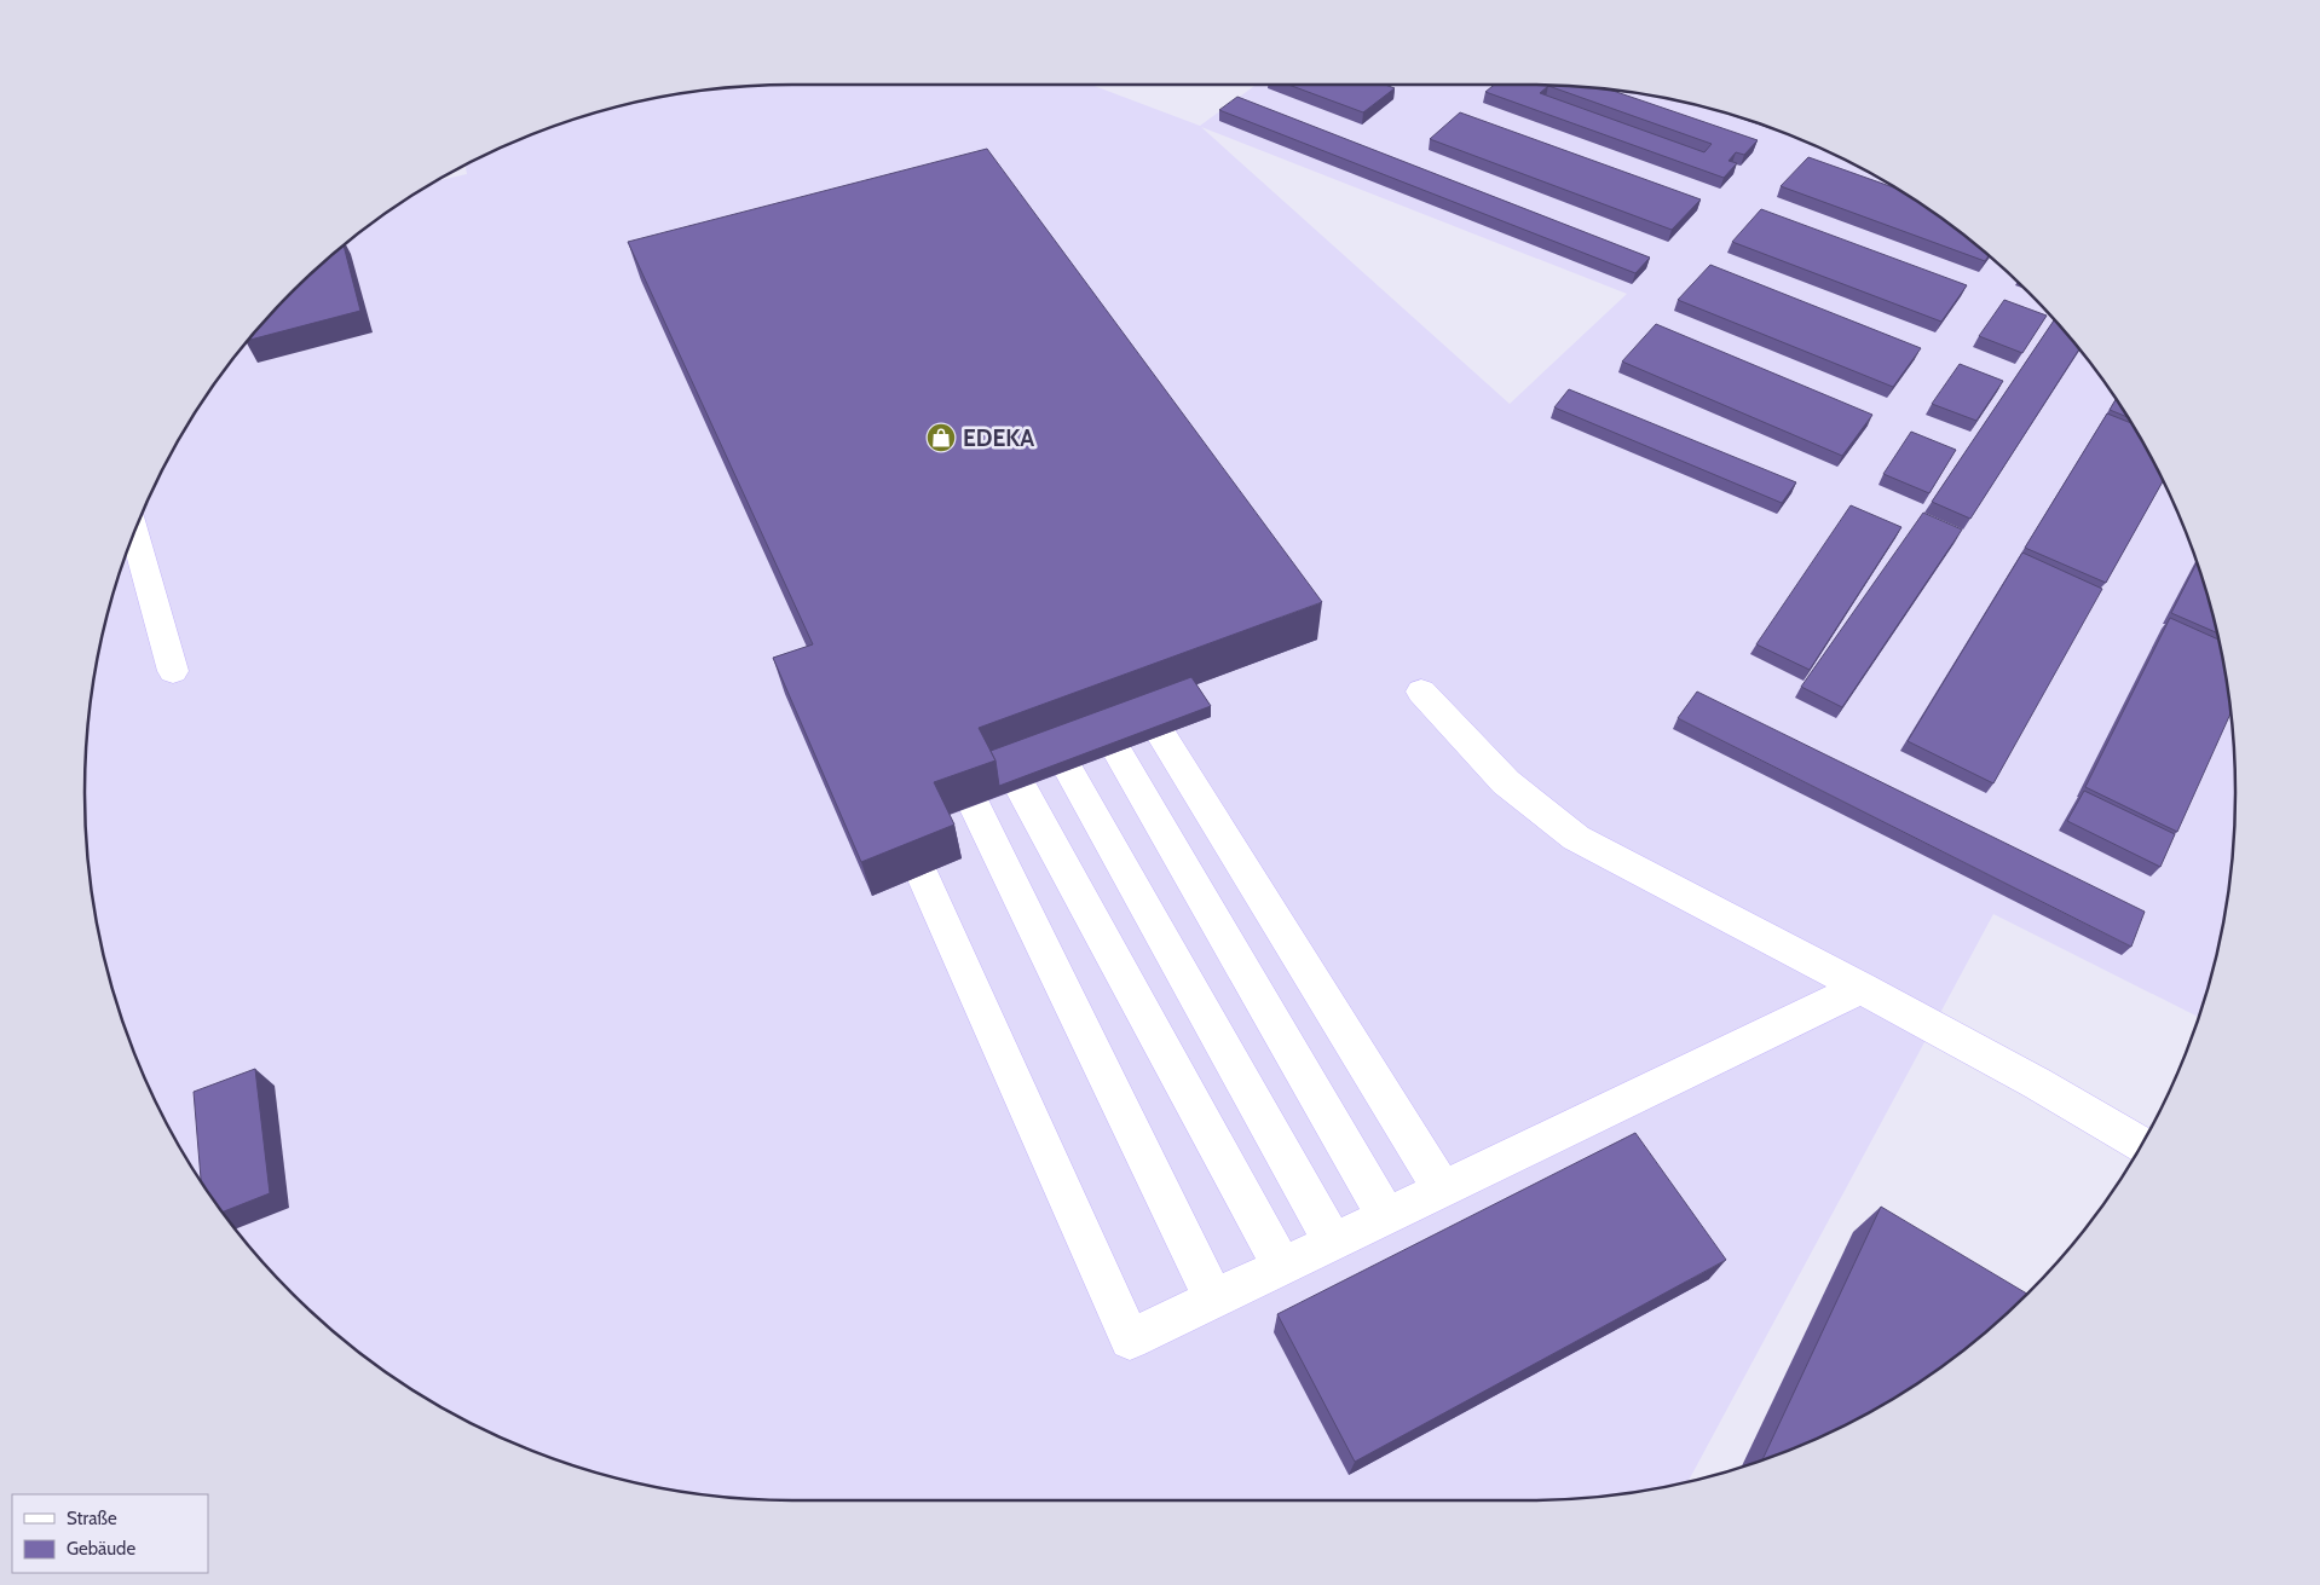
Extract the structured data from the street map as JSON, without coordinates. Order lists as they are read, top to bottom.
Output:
{
  "places": {
    "shop": ["EDEKA"]
  },
  "legend": ["Straße", "Gebäude"]
}
